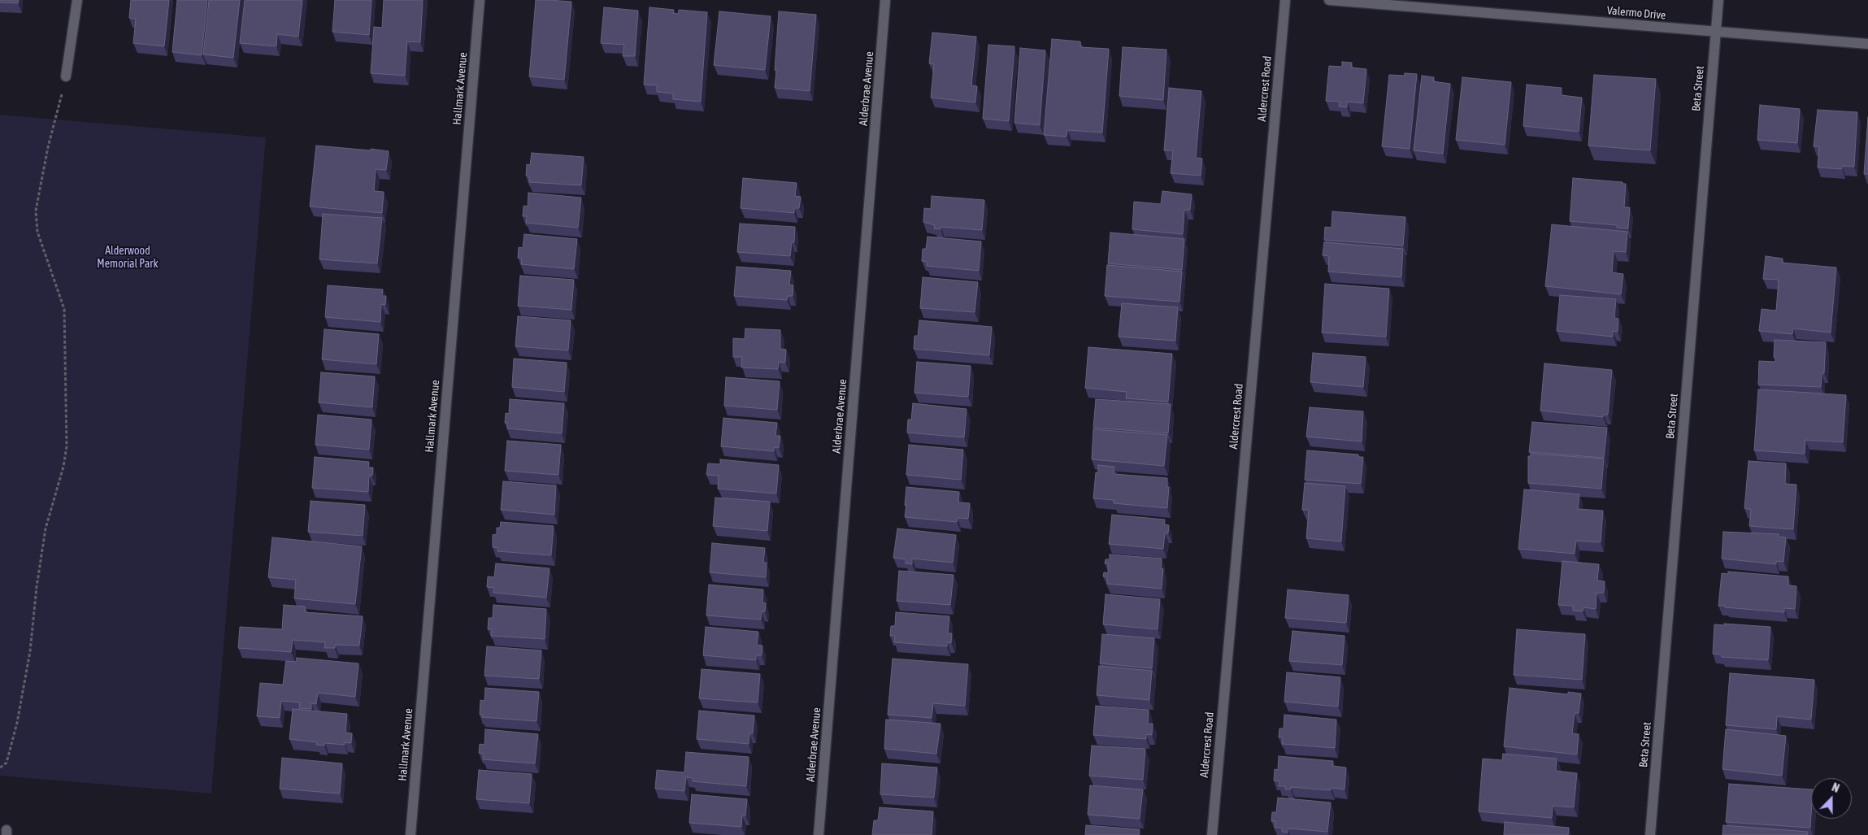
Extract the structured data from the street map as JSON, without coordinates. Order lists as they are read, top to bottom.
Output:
{
  "streets": {
    "street": [
      "Valermo Drive",
      "Hallmark Avenue",
      "Alderbrae Avenue",
      "Aldercrest Road",
      "Beta Street"
    ]
  },
  "crossings": [
    ["Valermo Drive", "Beta Street"]
  ],
  "parks": ["Alderwood Memorial Park"],
  "north": "top"
}
